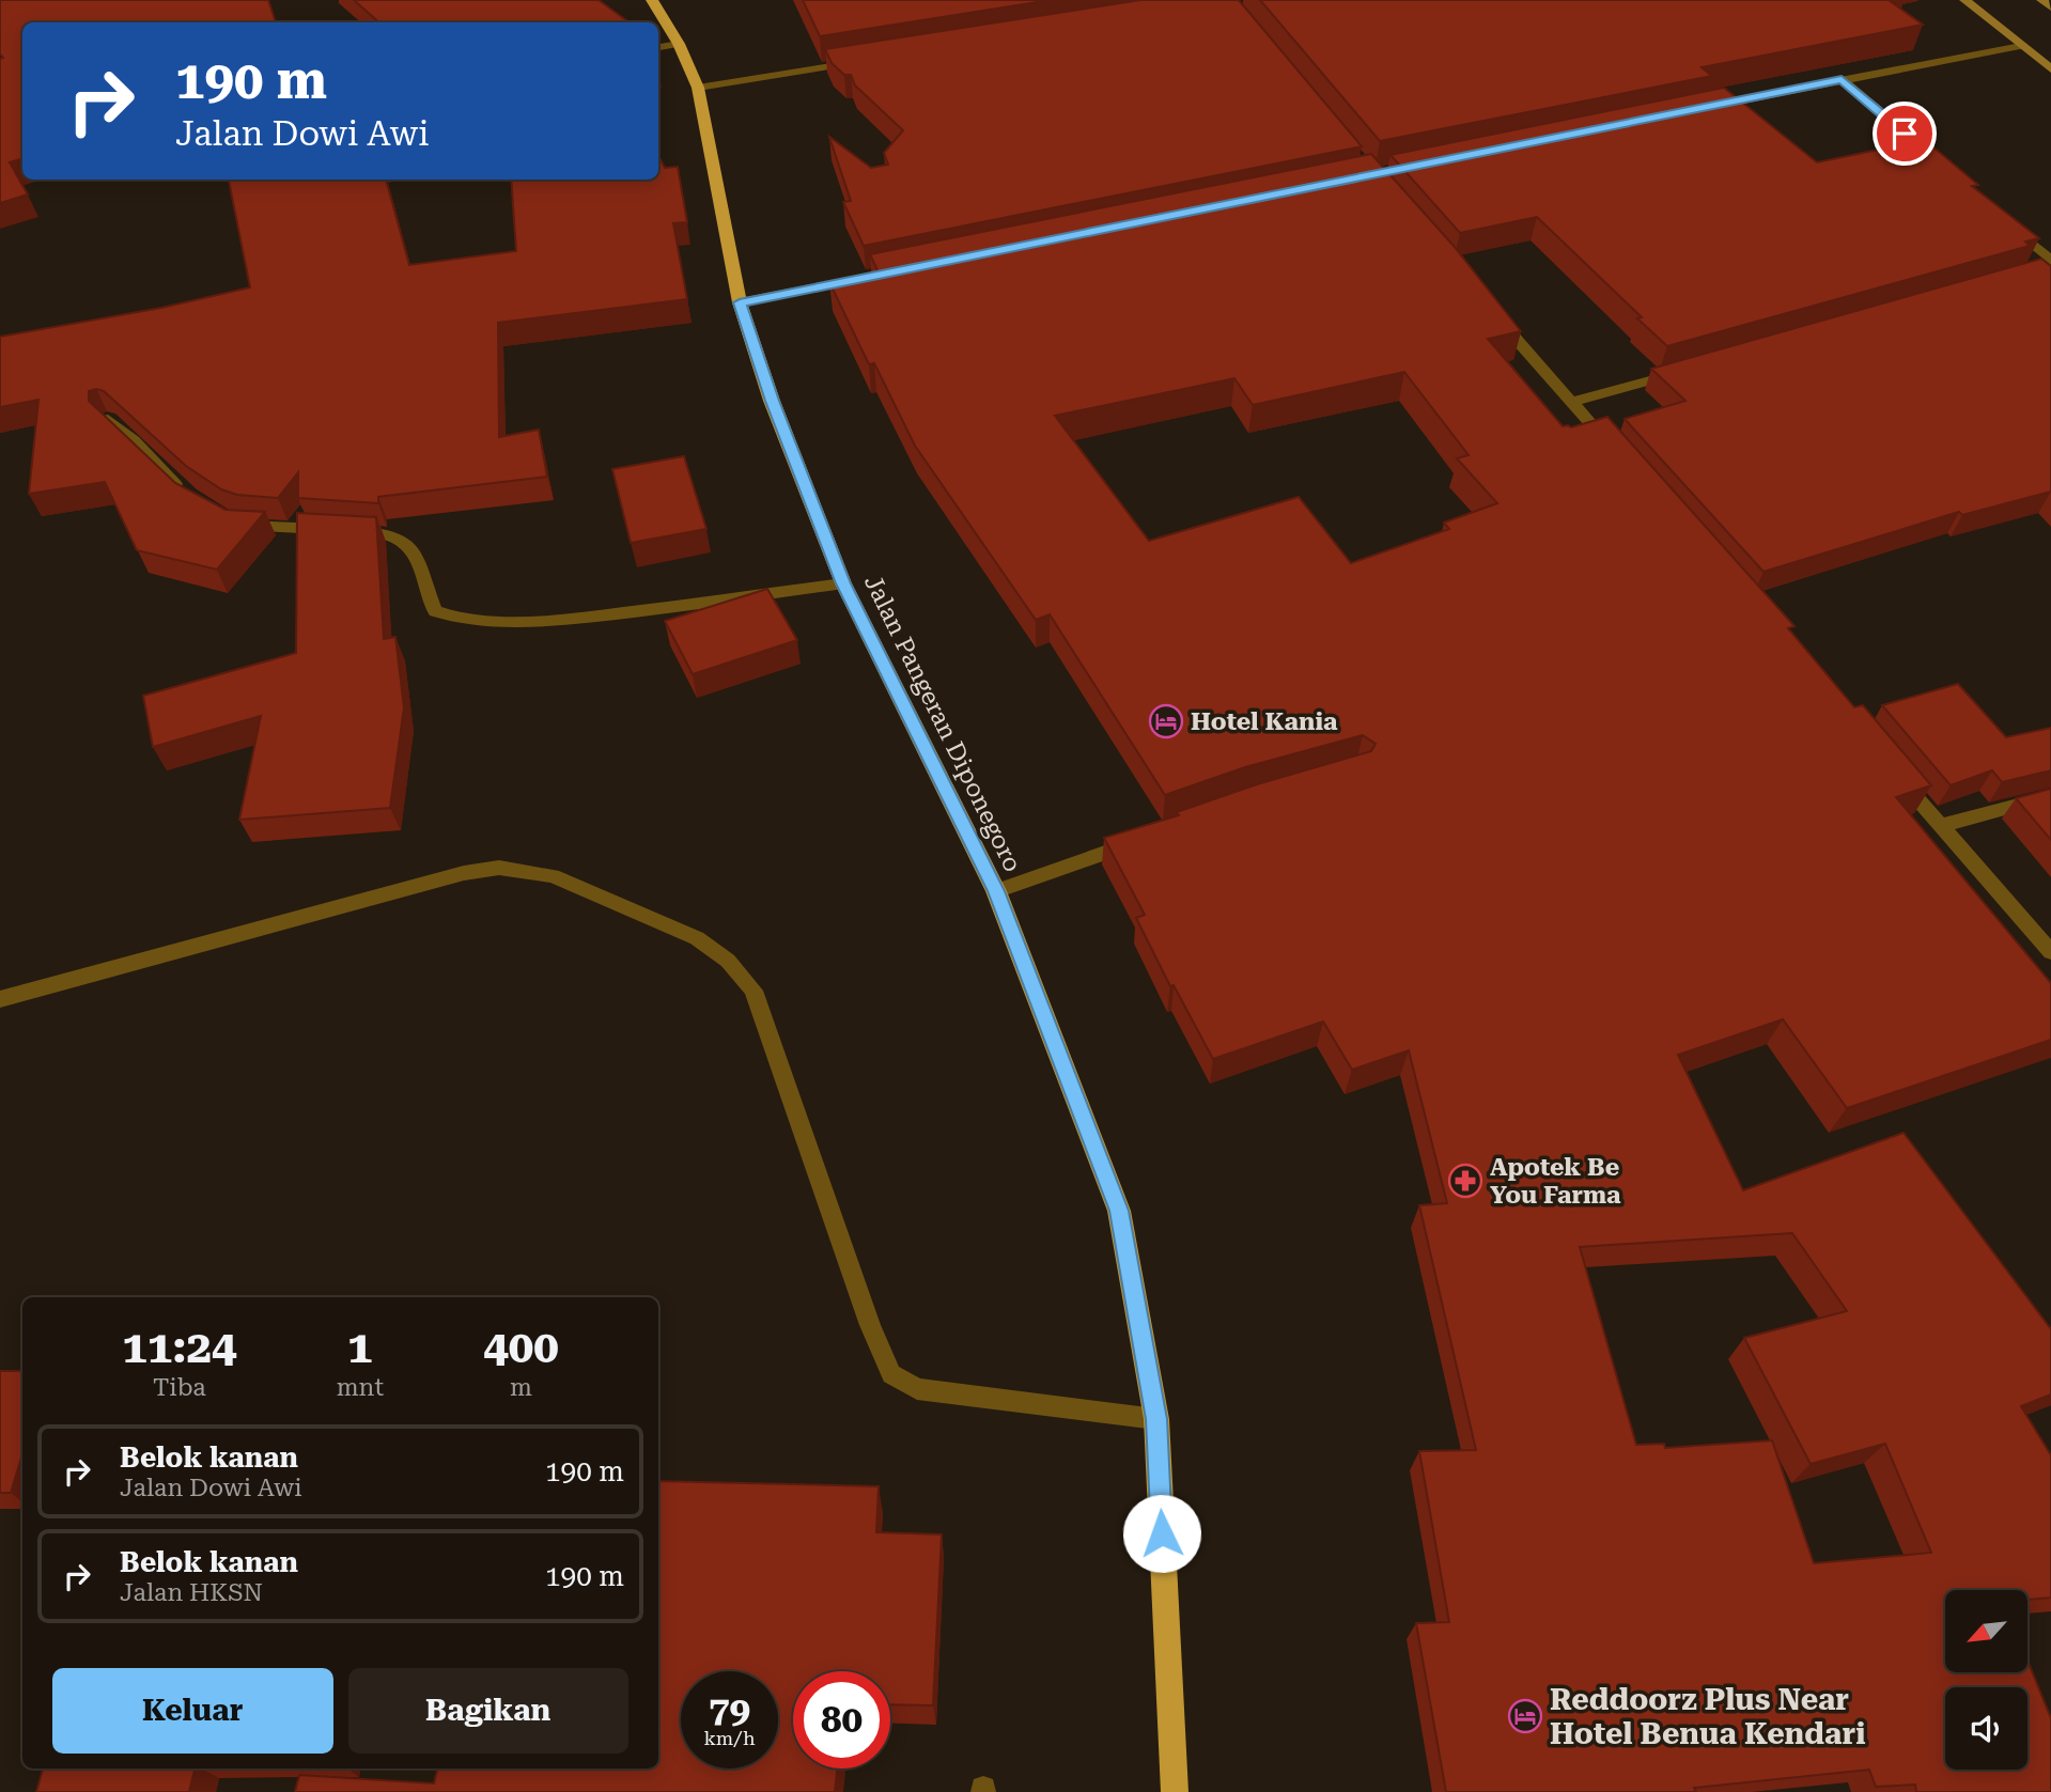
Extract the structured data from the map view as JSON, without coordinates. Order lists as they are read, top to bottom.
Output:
{
  "streets": {
    "highway": ["Jalan Pangeran Diponegoro"]
  },
  "places": {
    "hotel": ["Hotel Kania", "Reddoorz Plus Near Hotel Benua Kendari"],
    "pharmacy": ["Apotek Be You Farma"]
  },
  "north": "bottom left",
  "page": {
    "turn": ["190 m", "Jalan Dowi Awi"],
    "eta": [
      "11:24",
      "Tiba",
      "1",
      "mnt",
      "400",
      "m"
    ],
    "list": [
      {
        "name": "Belok kanan",
        "note": "Jalan Dowi Awi",
        "value": "190 m"
      },
      {
        "name": "Belok kanan",
        "note": "Jalan HKSN",
        "value": "190 m"
      }
    ],
    "buttons": ["Keluar", "Bagikan"],
    "speed": "79 km/h",
    "limit": "80"
  }
}
